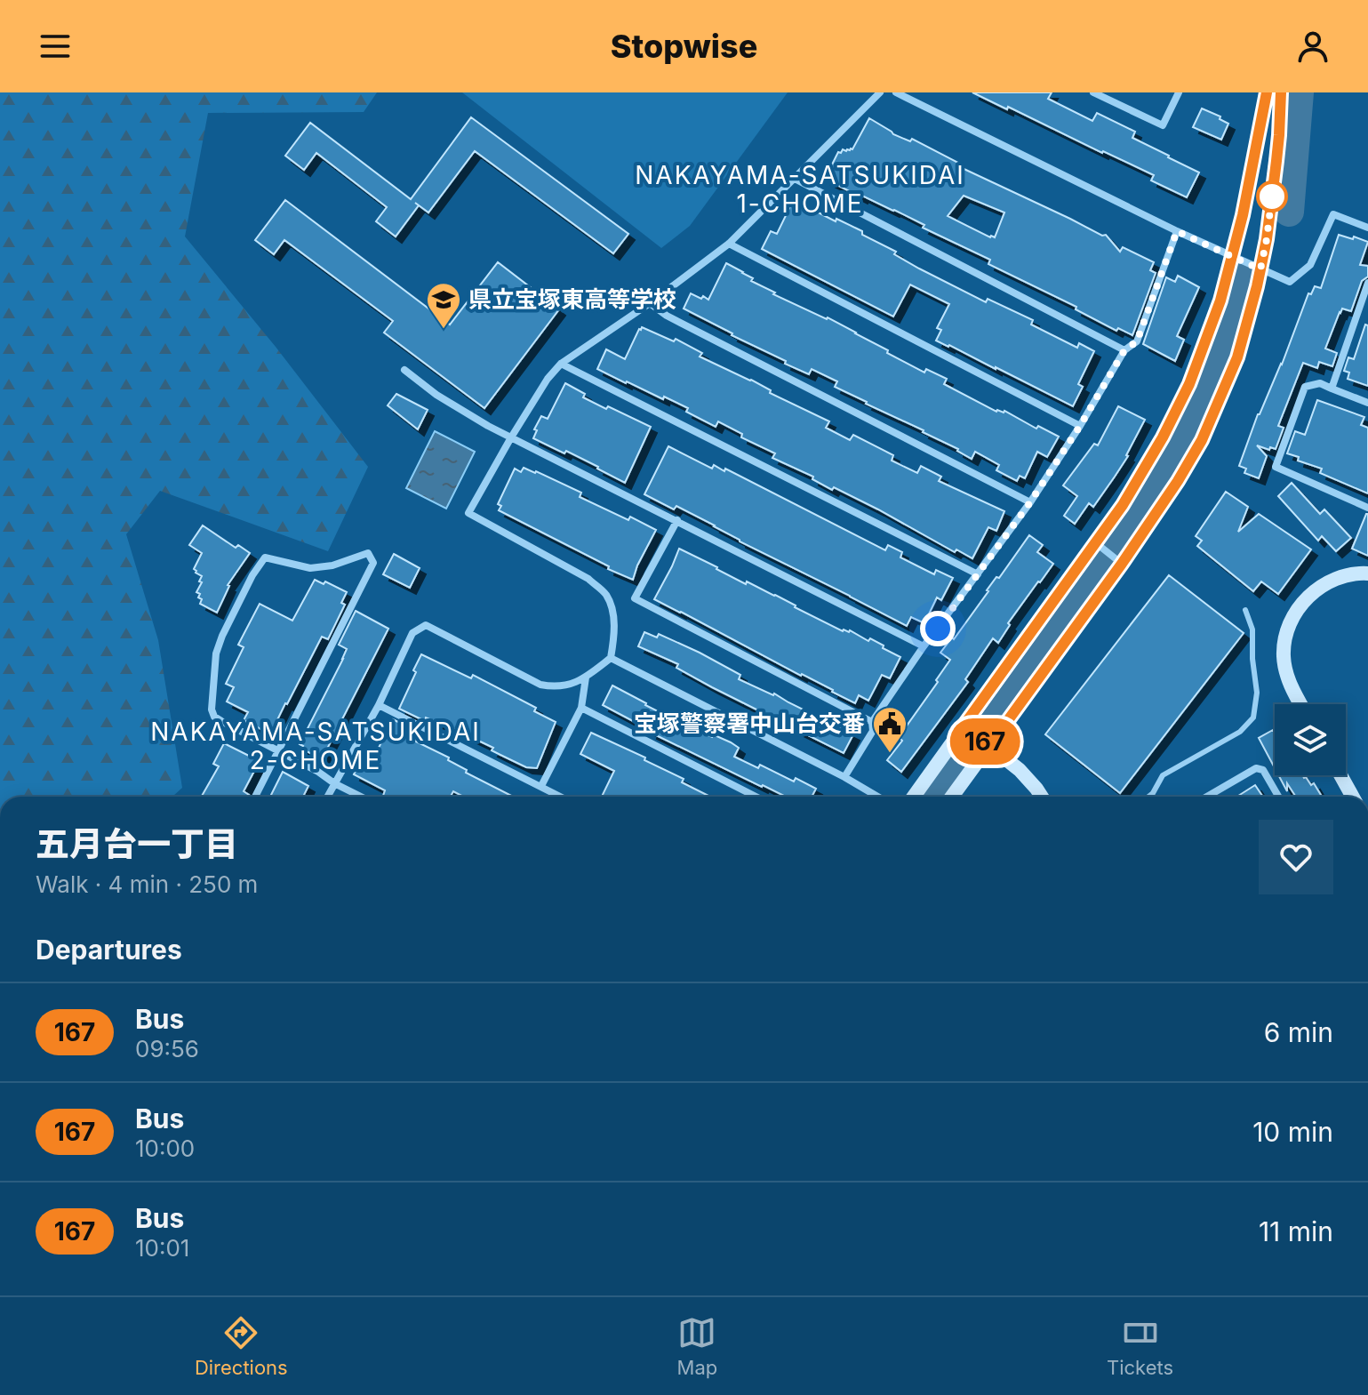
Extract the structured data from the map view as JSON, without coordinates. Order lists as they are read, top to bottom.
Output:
{
  "districts": ["NAKAYAMA-SATSUKIDAI 1-CHOME", "NAKAYAMA-SATSUKIDAI 2-CHOME"],
  "places": {
    "school or university": ["県立宝塚東高等学校"],
    "public building": ["宝塚警察署中山台交番"]
  },
  "lines": ["bus line 167"],
  "page": {
    "header": "Stopwise",
    "on_map": "167",
    "heading": [
      ["五月台一丁目", "Walk · 4 min · 250 m"],
      "Departures"
    ],
    "list": [
      {
        "mark": "167",
        "name": "Bus",
        "note": "09:56",
        "value": "6 min"
      },
      {
        "mark": "167",
        "name": "Bus",
        "note": "10:00",
        "value": "10 min"
      },
      {
        "mark": "167",
        "name": "Bus",
        "note": "10:01",
        "value": "11 min"
      }
    ],
    "tabs": ["Directions", "Map", "Tickets"]
  }
}
